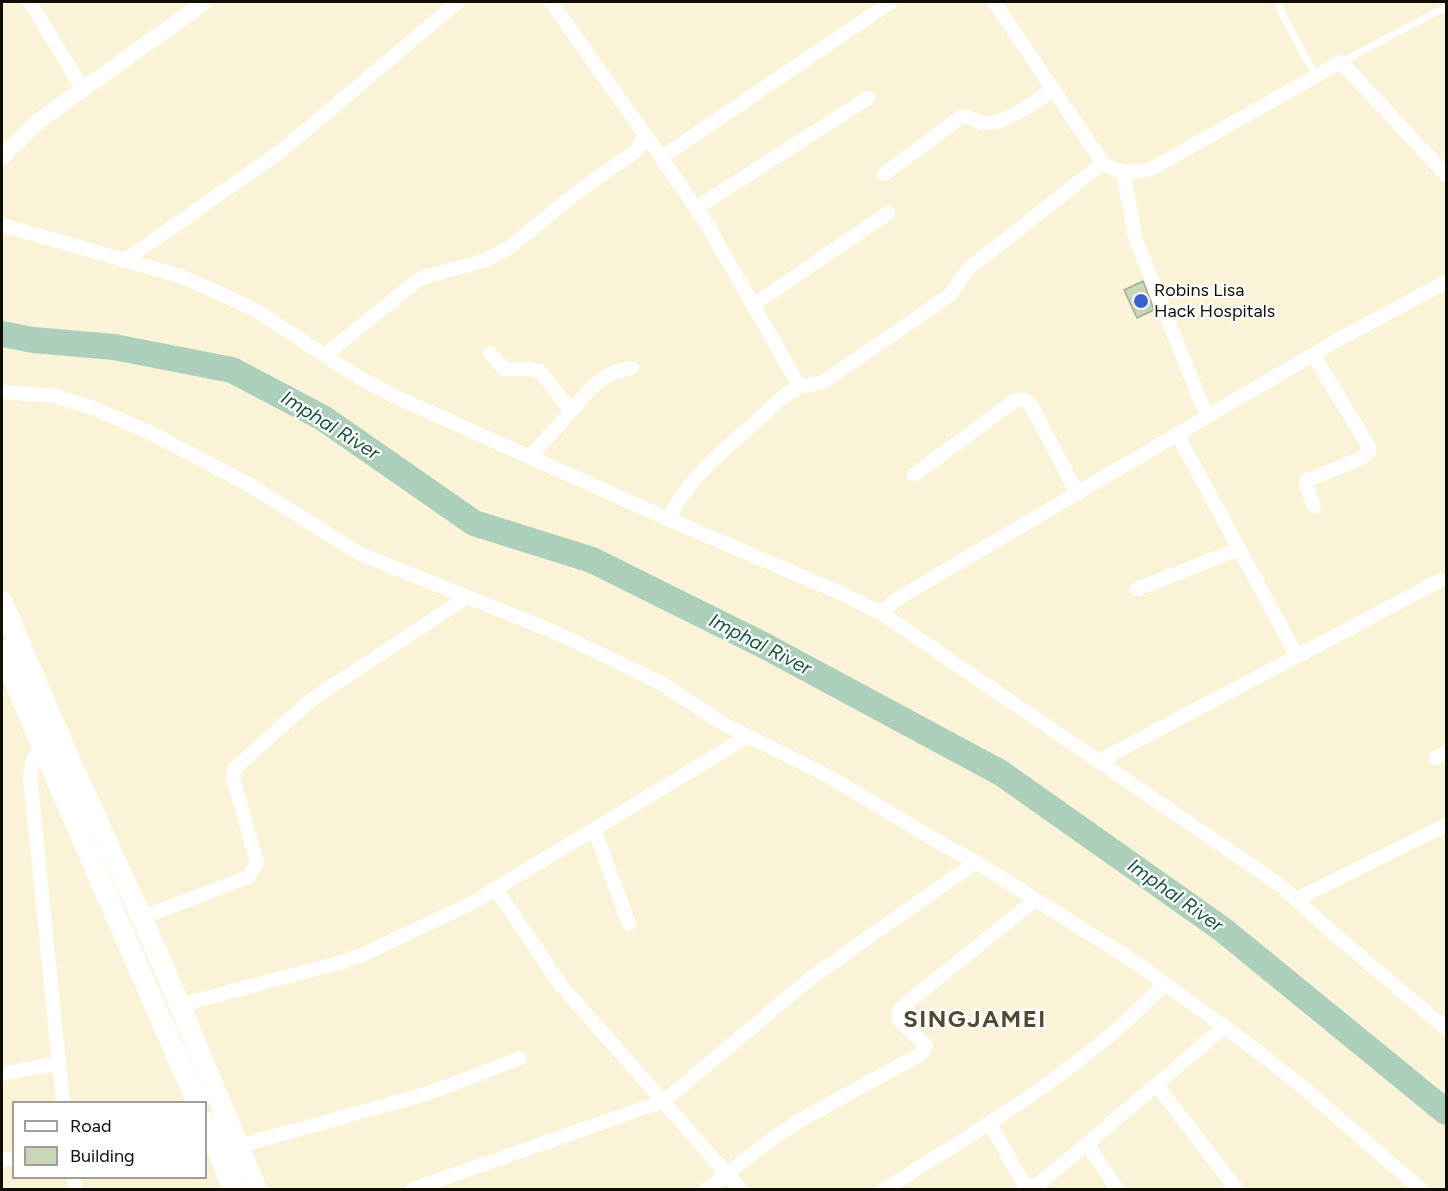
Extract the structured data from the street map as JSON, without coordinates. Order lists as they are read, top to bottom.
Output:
{
  "districts": ["SINGJAMEI"],
  "water": ["Imphal River"],
  "places": ["Robins Lisa Hack Hospitals"],
  "legend": ["Road", "Building"]
}
